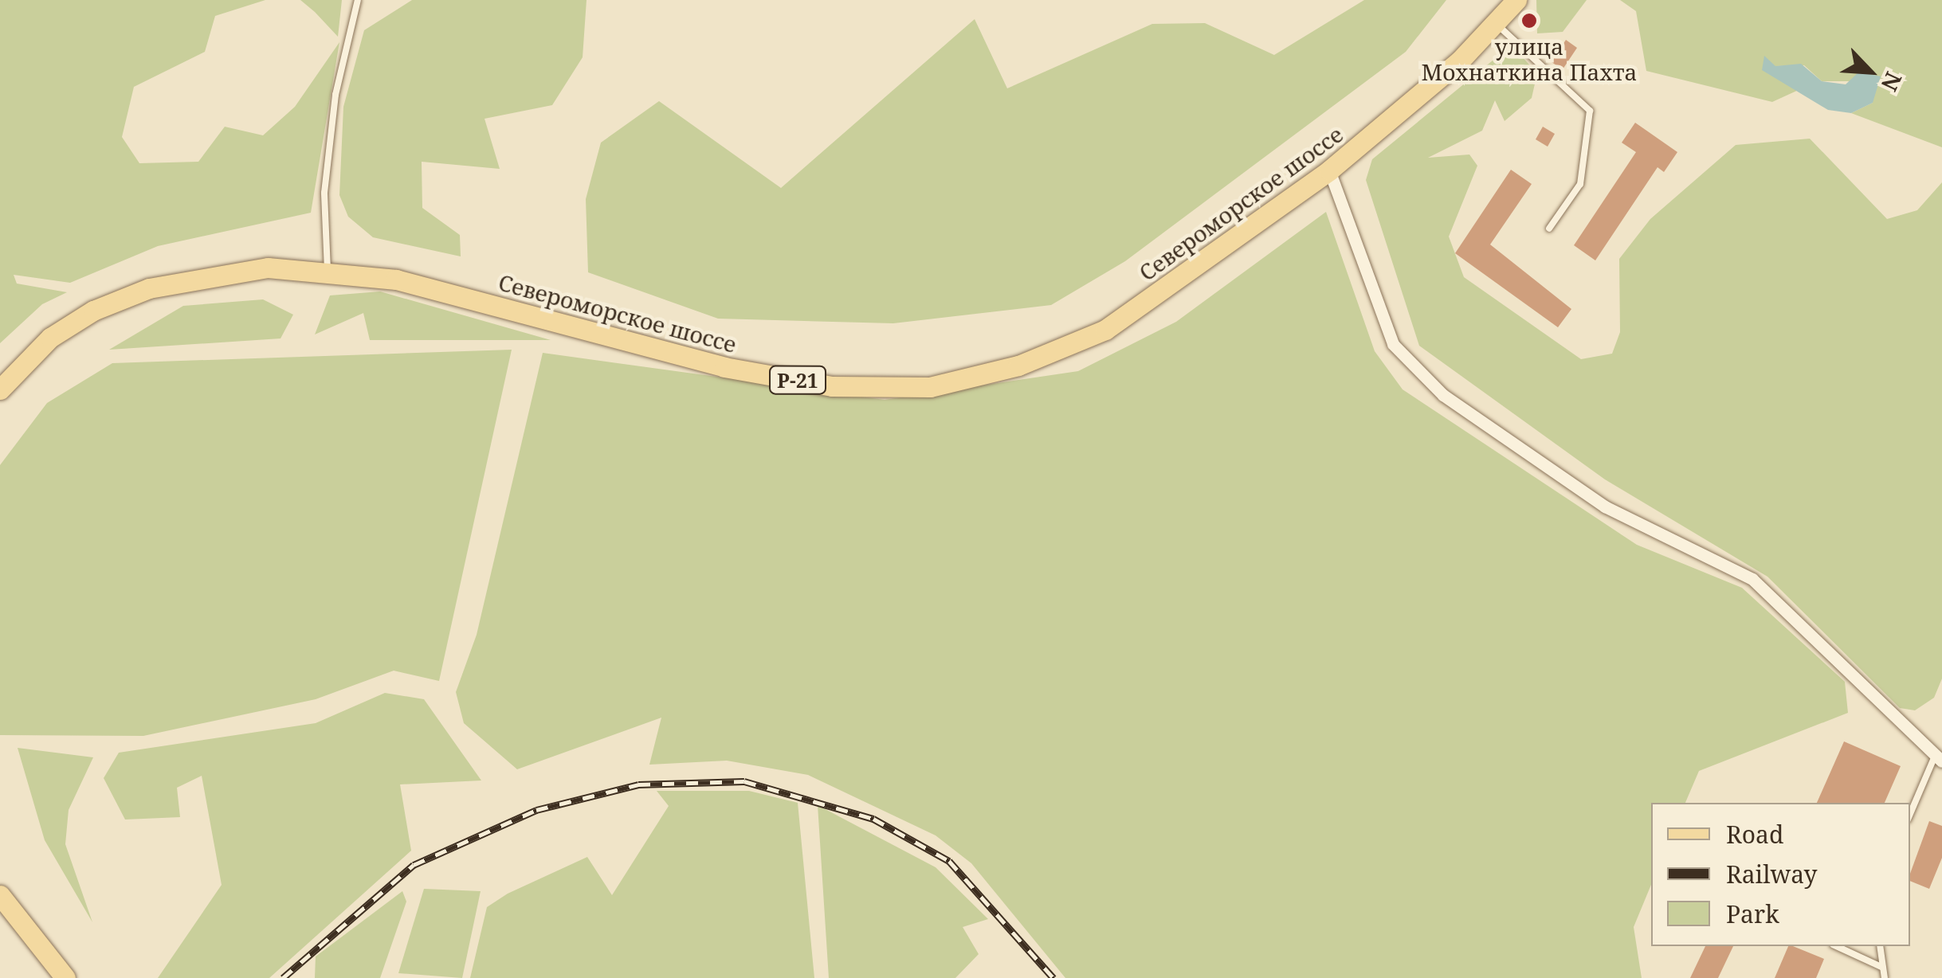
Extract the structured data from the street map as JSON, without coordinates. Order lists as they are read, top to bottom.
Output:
{
  "streets": {
    "main road": ["Североморское шоссе", "Р-21"]
  },
  "places": ["улица Мохнаткина Пахта"],
  "legend": ["Road", "Railway", "Park"],
  "north": "bottom right"
}
